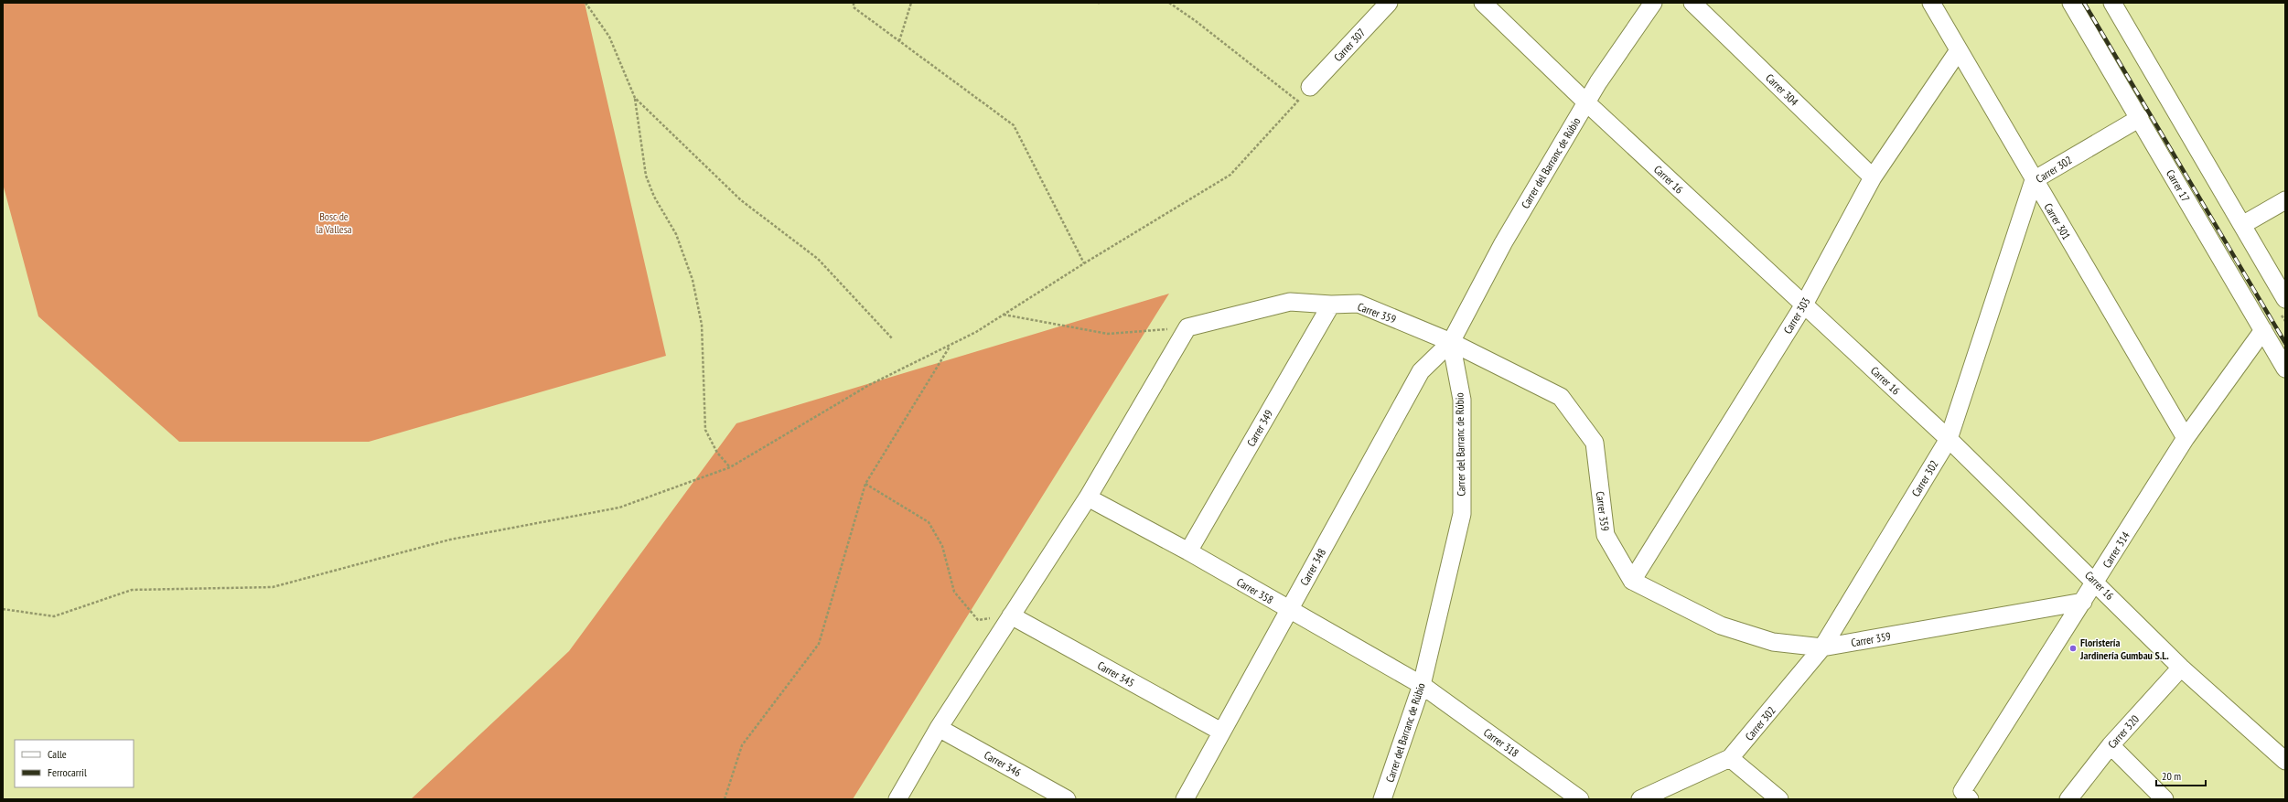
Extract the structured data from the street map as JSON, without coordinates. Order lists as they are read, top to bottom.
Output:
{
  "streets": {
    "street": [
      "Carrer 307",
      "Carrer 304",
      "Carrer del Barranc de Rúbio",
      "Carrer 302",
      "Carrer 16",
      "Carrer 17",
      "Carrer 301",
      "Carrer 359",
      "Carrer 303",
      "Carrer 349",
      "Carrer 314",
      "Carrer 348",
      "Carrer 358",
      "Carrer 345",
      "Carrer 320",
      "Carrer 318",
      "Carrer 346"
    ]
  },
  "crossings": [
    ["Carrer 304", "Carrer 303"],
    ["Carrer del Barranc de Rúbio", "Carrer 16"],
    ["Carrer del Barranc de Rúbio", "Carrer 359"],
    ["Carrer del Barranc de Rúbio", "Carrer 348"],
    ["Carrer del Barranc de Rúbio", "Carrer 358"],
    ["Carrer del Barranc de Rúbio", "Carrer 318"],
    ["Carrer 302", "Carrer 16"],
    ["Carrer 302", "Carrer 17"],
    ["Carrer 302", "Carrer 301"],
    ["Carrer 302", "Carrer 359"],
    ["Carrer 16", "Carrer 303"],
    ["Carrer 16", "Carrer 314"],
    ["Carrer 16", "Carrer 320"],
    ["Carrer 17", "Carrer 314"],
    ["Carrer 301", "Carrer 303"],
    ["Carrer 301", "Carrer 314"],
    ["Carrer 359", "Carrer 303"],
    ["Carrer 359", "Carrer 349"],
    ["Carrer 359", "Carrer 314"],
    ["Carrer 359", "Carrer 348"],
    ["Carrer 349", "Carrer 358"],
    ["Carrer 348", "Carrer 358"],
    ["Carrer 348", "Carrer 345"],
    ["Carrer 358", "Carrer 318"]
  ],
  "parks": ["Bosc de la Vallesa"],
  "places": ["Floristería Jardinería Gumbau S.L."],
  "legend": ["Calle", "Ferrocarril"],
  "scale_bar": "20 m"
}
